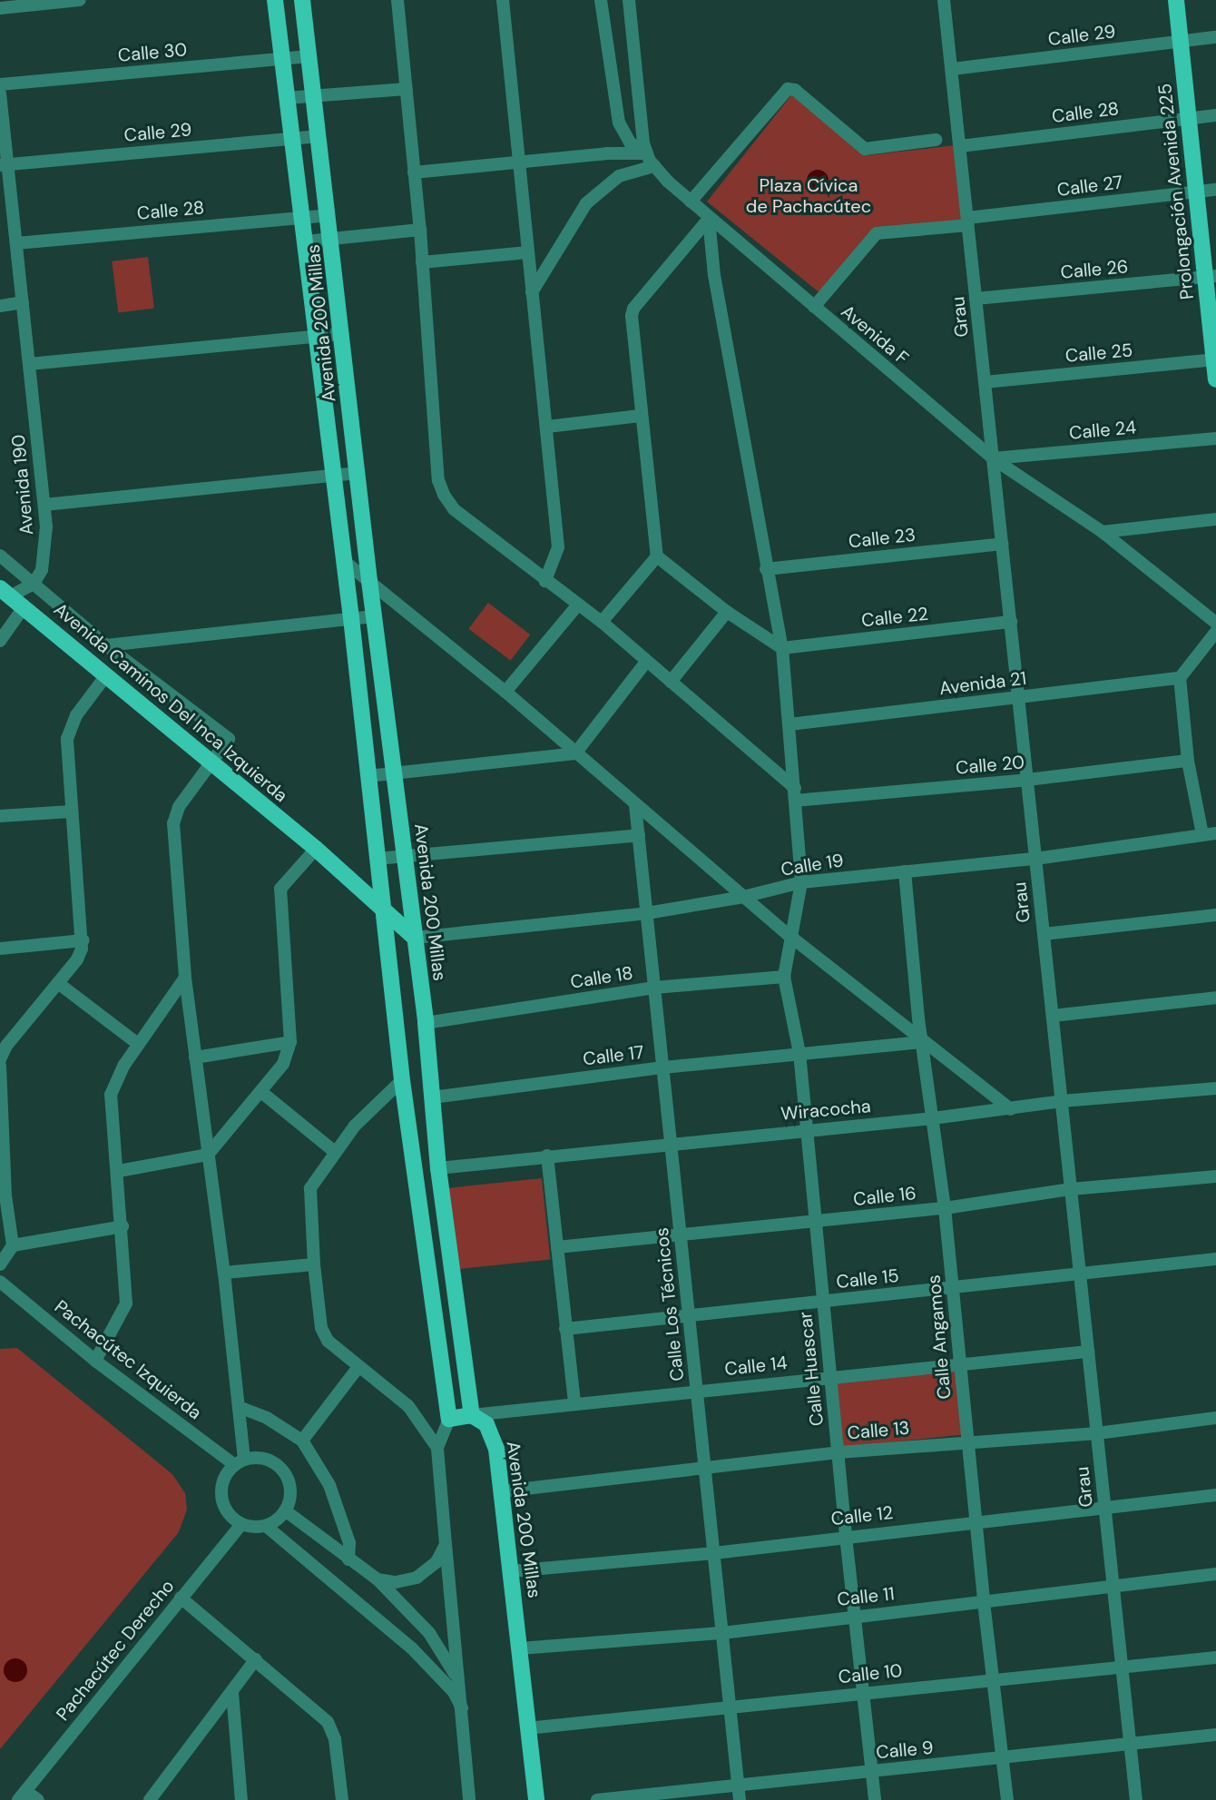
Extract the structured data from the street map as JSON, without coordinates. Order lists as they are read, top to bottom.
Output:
{
  "streets": {
    "main road": ["Prolongación Avenida 225", "Avenida 200 Millas", "Avenida Caminos Del Inca Izquierda"],
    "street": [
      "Calle 29",
      "Calle 30",
      "Calle 28",
      "Calle 27",
      "Calle 26",
      "Grau",
      "Avenida F",
      "Calle 25",
      "Calle 24",
      "Avenida 190",
      "Calle 23",
      "Calle 22",
      "Avenida 21",
      "Calle 20",
      "Calle 19",
      "Calle 18",
      "Calle 17",
      "Wiracocha",
      "Calle 16",
      "Calle 15",
      "Calle Los Técnicos",
      "Calle Angamos",
      "Pachacútec Izquierda",
      "Calle 14",
      "Calle Huascar",
      "Calle 13",
      "Calle 12",
      "Calle 11",
      "Pachacútec Derecho",
      "Calle 10",
      "Calle 9"
    ]
  },
  "crossings": [
    ["Calle 29", "Prolongación Avenida 225"],
    ["Calle 29", "Grau"],
    ["Calle 29", "Avenida 200 Millas"],
    ["Calle 29", "Avenida 190"],
    ["Calle 30", "Avenida 200 Millas"],
    ["Calle 28", "Prolongación Avenida 225"],
    ["Calle 28", "Grau"],
    ["Calle 28", "Avenida 200 Millas"],
    ["Calle 28", "Avenida 190"],
    ["Calle 27", "Prolongación Avenida 225"],
    ["Calle 27", "Grau"],
    ["Calle 27", "Avenida F"],
    ["Prolongación Avenida 225", "Calle 26"],
    ["Prolongación Avenida 225", "Calle 25"],
    ["Calle 26", "Grau"],
    ["Grau", "Avenida F"],
    ["Grau", "Calle 25"],
    ["Grau", "Calle 24"],
    ["Grau", "Calle 23"],
    ["Grau", "Calle 22"],
    ["Grau", "Avenida 21"],
    ["Grau", "Calle 20"],
    ["Grau", "Calle 19"],
    ["Grau", "Wiracocha"],
    ["Grau", "Calle 16"],
    ["Grau", "Calle 15"],
    ["Grau", "Calle 14"],
    ["Grau", "Calle 13"],
    ["Grau", "Calle 12"],
    ["Grau", "Calle 11"],
    ["Grau", "Calle 10"],
    ["Grau", "Calle 9"],
    ["Avenida 200 Millas", "Avenida Caminos Del Inca Izquierda"],
    ["Avenida 200 Millas", "Calle 19"],
    ["Avenida 200 Millas", "Calle 18"],
    ["Avenida 200 Millas", "Calle 17"],
    ["Avenida 200 Millas", "Wiracocha"],
    ["Avenida 200 Millas", "Calle 14"],
    ["Avenida 200 Millas", "Calle 13"],
    ["Avenida 200 Millas", "Calle 12"],
    ["Avenida 200 Millas", "Calle 11"],
    ["Avenida 200 Millas", "Calle 10"],
    ["Avenida F", "Calle 24"],
    ["Avenida F", "Calle Huascar"],
    ["Avenida 190", "Avenida Caminos Del Inca Izquierda"],
    ["Calle 23", "Calle Huascar"],
    ["Calle 22", "Calle Huascar"],
    ["Avenida 21", "Calle Huascar"],
    ["Avenida Caminos Del Inca Izquierda", "Calle 19"],
    ["Calle 20", "Calle Huascar"],
    ["Calle 19", "Calle Los Técnicos"],
    ["Calle 19", "Calle Angamos"],
    ["Calle 19", "Calle Huascar"],
    ["Calle 18", "Calle Los Técnicos"],
    ["Calle 18", "Calle Huascar"],
    ["Calle 17", "Calle Los Técnicos"],
    ["Calle 17", "Calle Angamos"],
    ["Calle 17", "Calle Huascar"],
    ["Wiracocha", "Calle Los Técnicos"],
    ["Wiracocha", "Calle Angamos"],
    ["Wiracocha", "Calle Huascar"],
    ["Calle 16", "Calle Los Técnicos"],
    ["Calle 16", "Calle Angamos"],
    ["Calle 16", "Calle Huascar"],
    ["Calle 15", "Calle Los Técnicos"],
    ["Calle 15", "Calle Angamos"],
    ["Calle 15", "Calle Huascar"],
    ["Calle Los Técnicos", "Calle 14"],
    ["Calle Los Técnicos", "Calle 13"],
    ["Calle Los Técnicos", "Calle 12"],
    ["Calle Los Técnicos", "Calle 11"],
    ["Calle Los Técnicos", "Calle 10"],
    ["Calle Los Técnicos", "Calle 9"],
    ["Calle Angamos", "Calle 14"],
    ["Calle Angamos", "Calle 13"],
    ["Calle Angamos", "Calle 12"],
    ["Calle Angamos", "Calle 11"],
    ["Calle Angamos", "Calle 10"],
    ["Calle Angamos", "Calle 9"],
    ["Pachacútec Izquierda", "Pachacútec Derecho"],
    ["Calle 14", "Calle Huascar"],
    ["Calle Huascar", "Calle 13"],
    ["Calle Huascar", "Calle 12"],
    ["Calle Huascar", "Calle 11"],
    ["Calle Huascar", "Calle 10"],
    ["Calle Huascar", "Calle 9"]
  ],
  "parks": ["Plaza Cívica de Pachacútec"]
}
